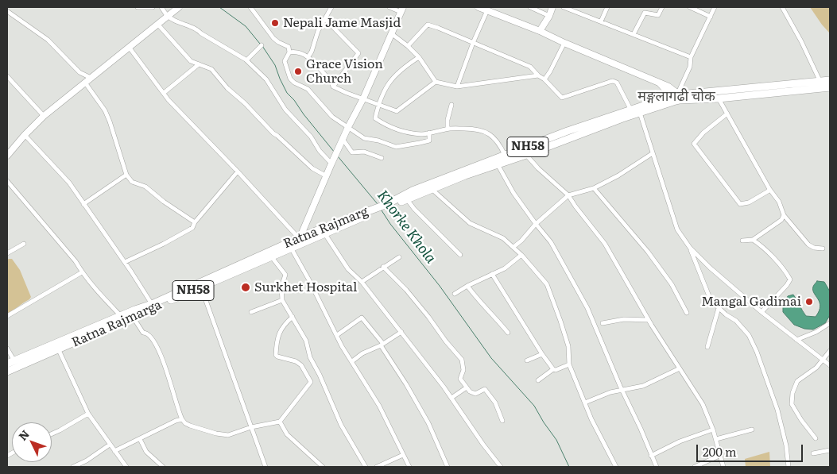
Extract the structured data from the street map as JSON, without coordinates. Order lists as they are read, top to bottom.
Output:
{
  "streets": {
    "main road": ["NH58", "Ratna Rajmarg", "Ratna Rajmarga"]
  },
  "crossings": [
    ["Ratna Rajmarg", "Ratna Rajmarga"]
  ],
  "districts": ["मङ्गलागढी चोक"],
  "water": ["Khorke Khola"],
  "places": [
    "Nepali Jame Masjid",
    "Grace Vision Church",
    "Surkhet Hospital",
    "Mangal Gadimai"
  ],
  "scale_bar": "200 m",
  "north": "top left"
}
